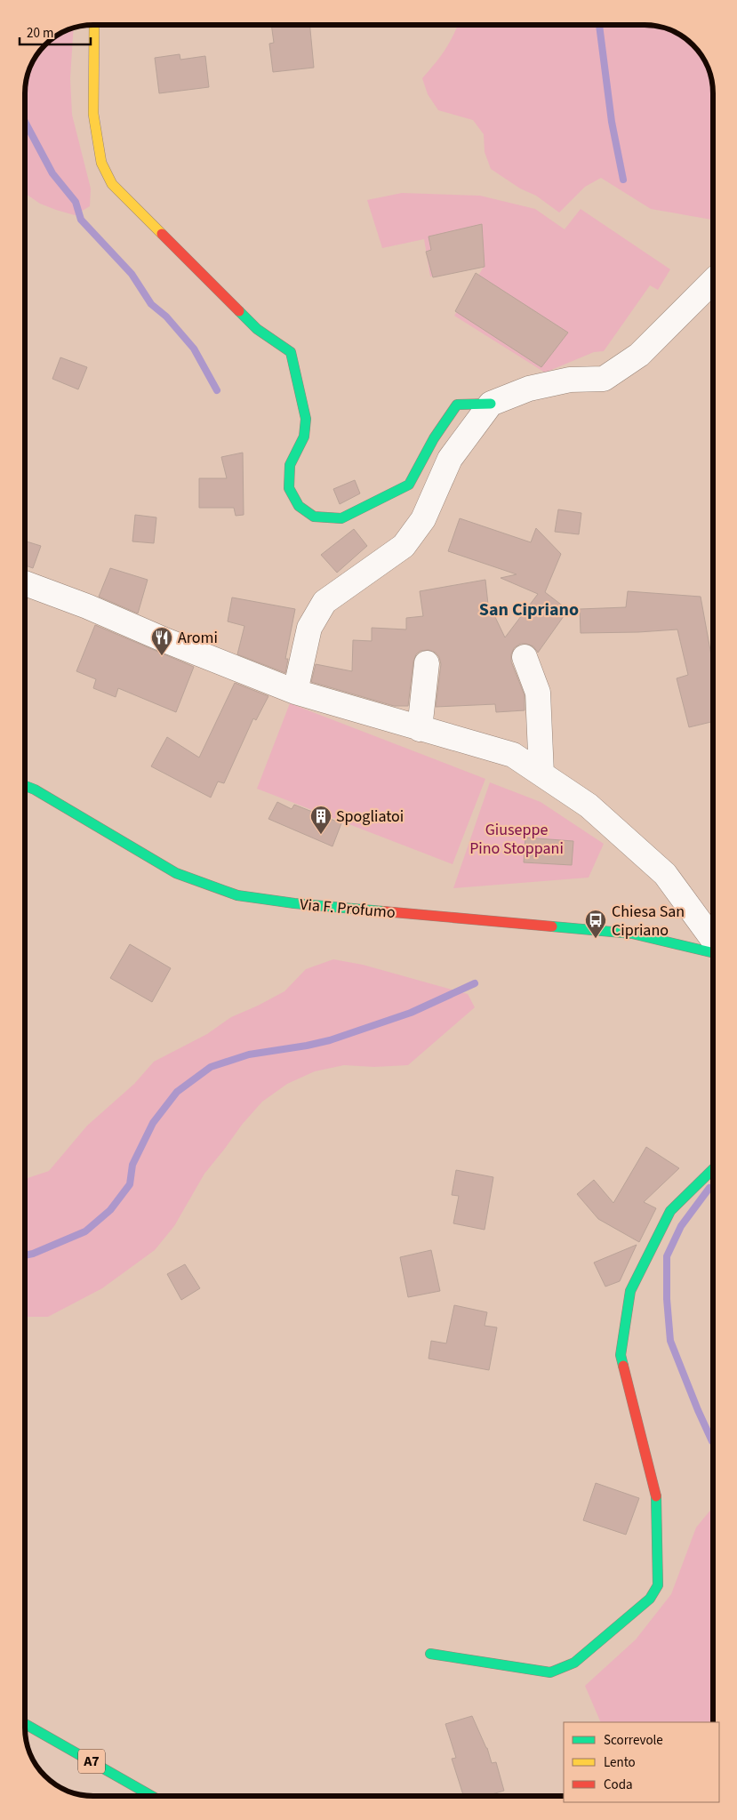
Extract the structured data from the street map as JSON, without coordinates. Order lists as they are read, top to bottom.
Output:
{
  "streets": {
    "main road": ["Via F. Profumo", "A7"]
  },
  "districts": ["San Cipriano"],
  "parks": ["Giuseppe Pino Stoppani"],
  "places": {
    "restaurant": ["Aromi"],
    "building": ["Spogliatoi"],
    "bus stop": ["Chiesa San Cipriano"]
  },
  "legend": ["Scorrevole", "Lento", "Coda"],
  "scale_bar": "20 m"
}
